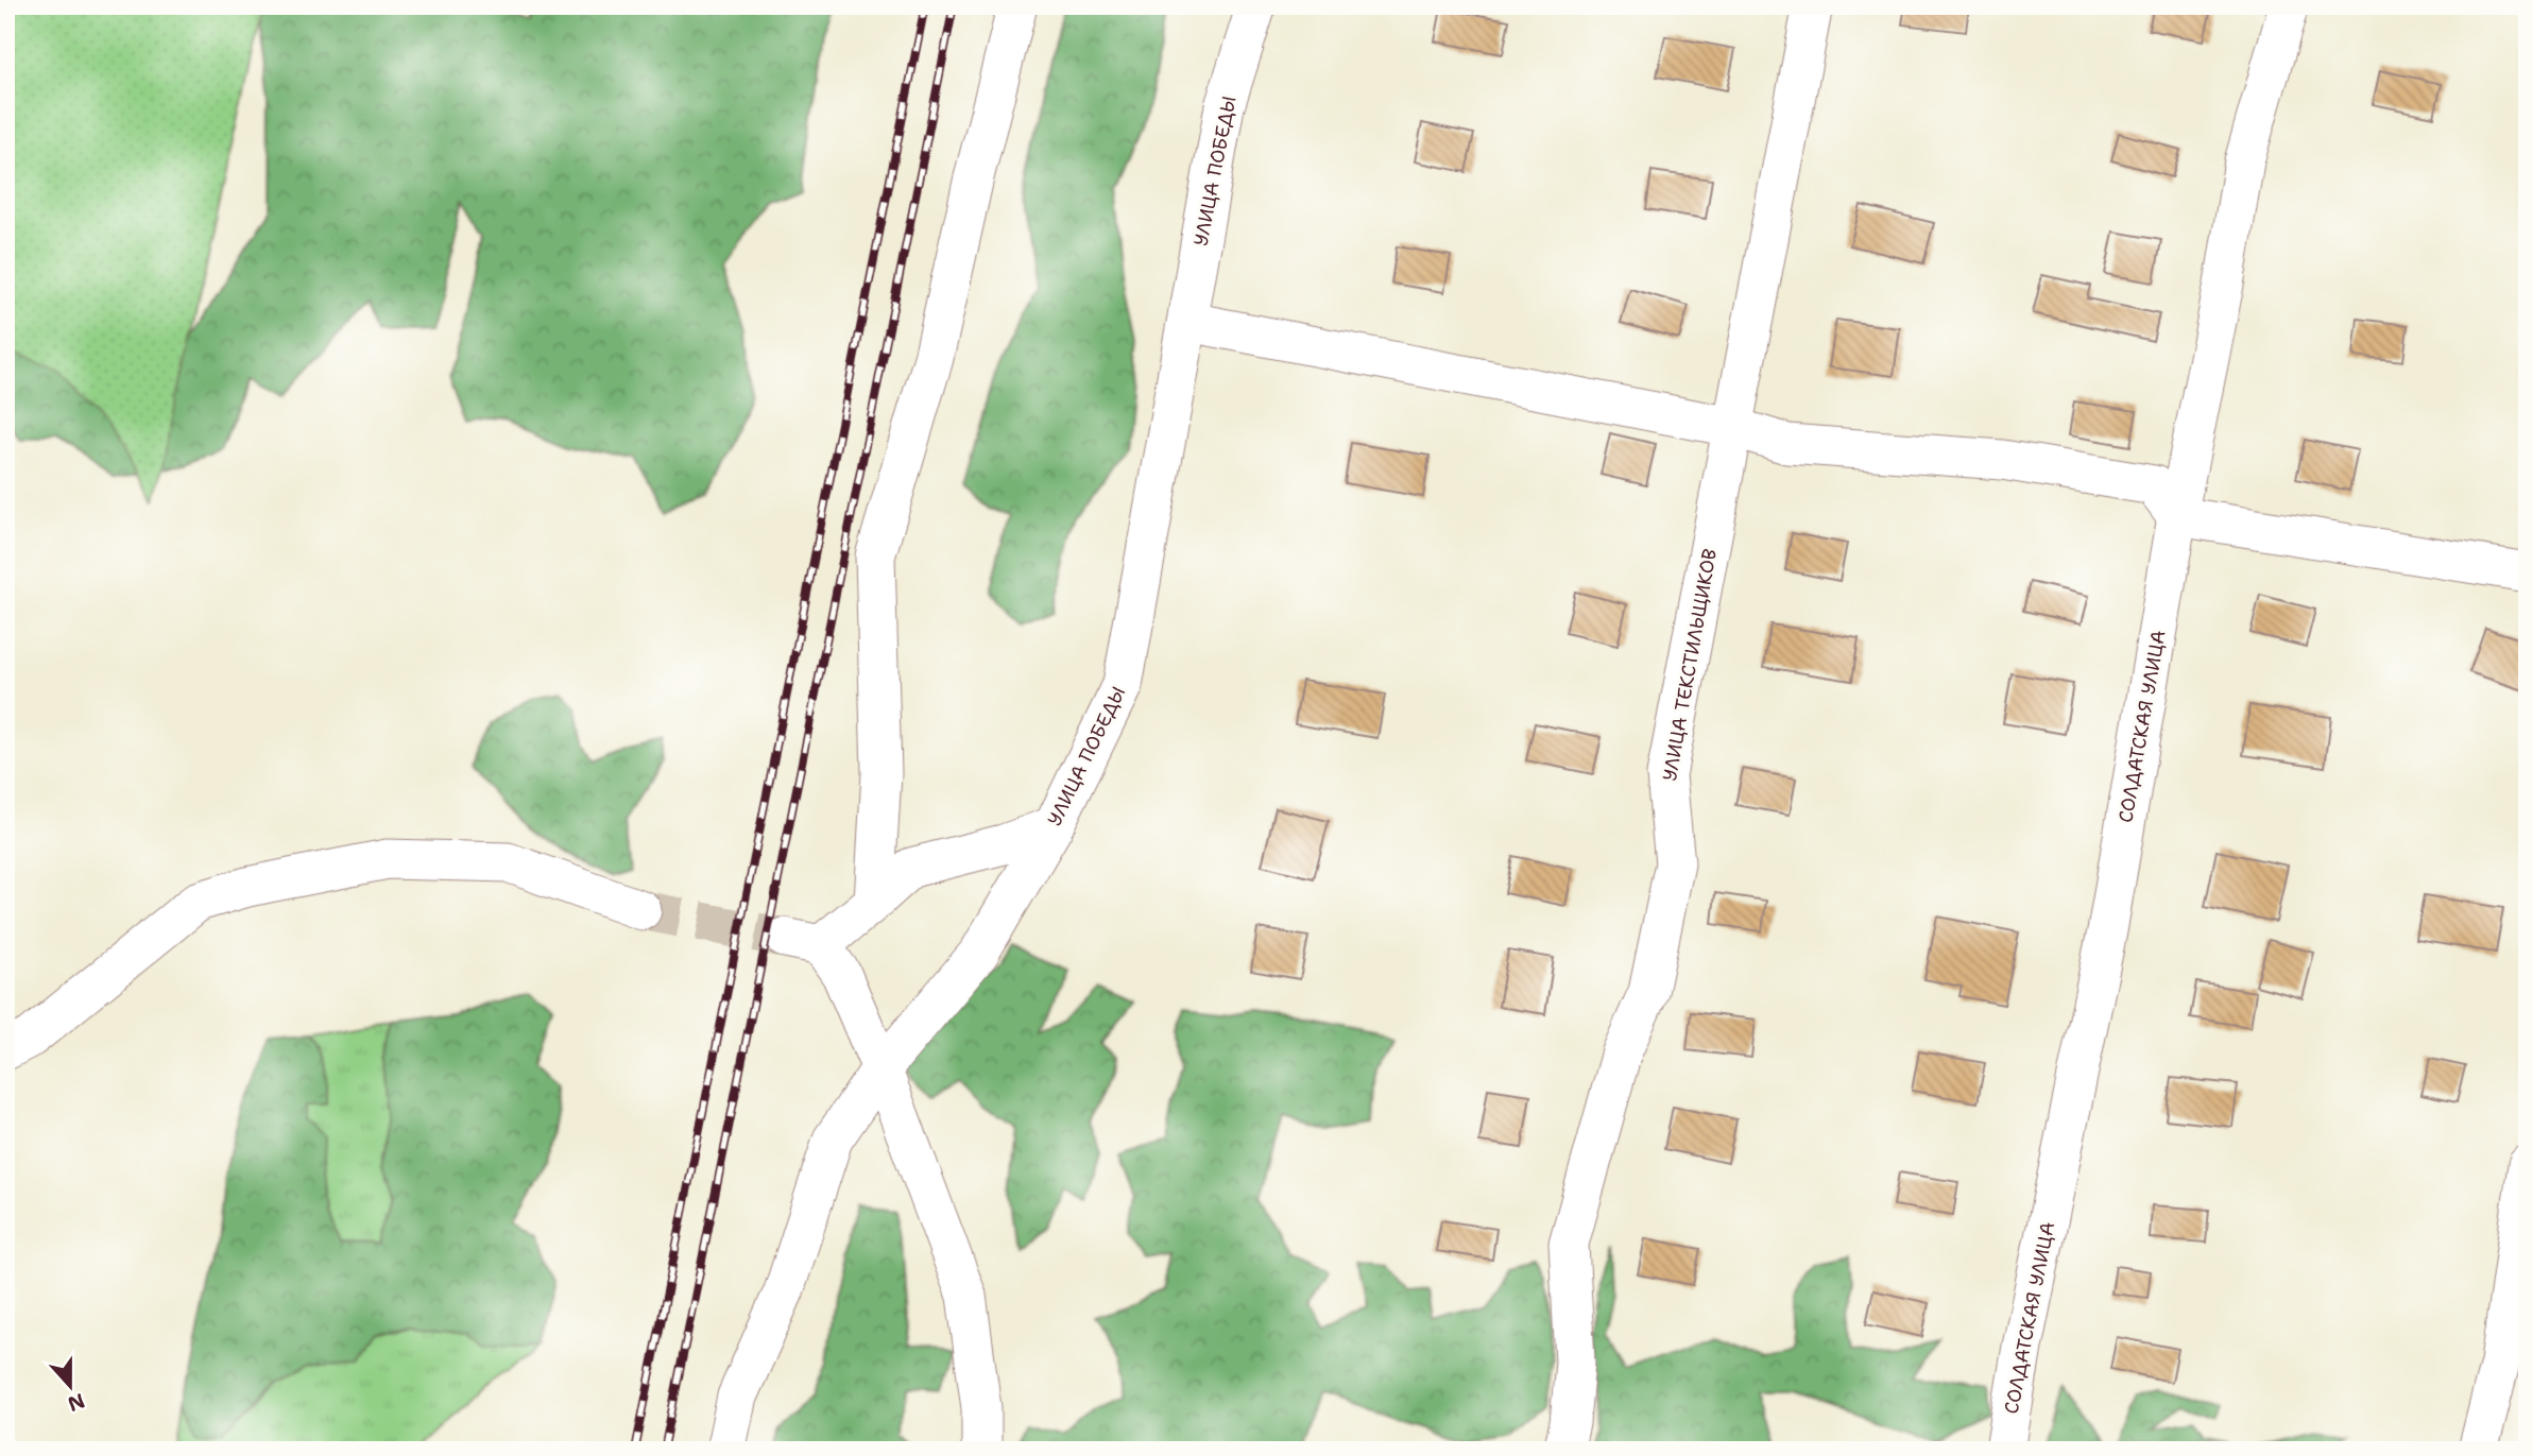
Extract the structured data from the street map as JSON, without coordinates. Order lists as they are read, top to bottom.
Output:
{
  "streets": {
    "street": ["УЛИЦА ПОБЕДЫ", "УЛИЦА ТЕКСТИЛЬЩИКОВ", "СОЛДАТСКАЯ УЛИЦА"]
  },
  "north": "bottom"
}
